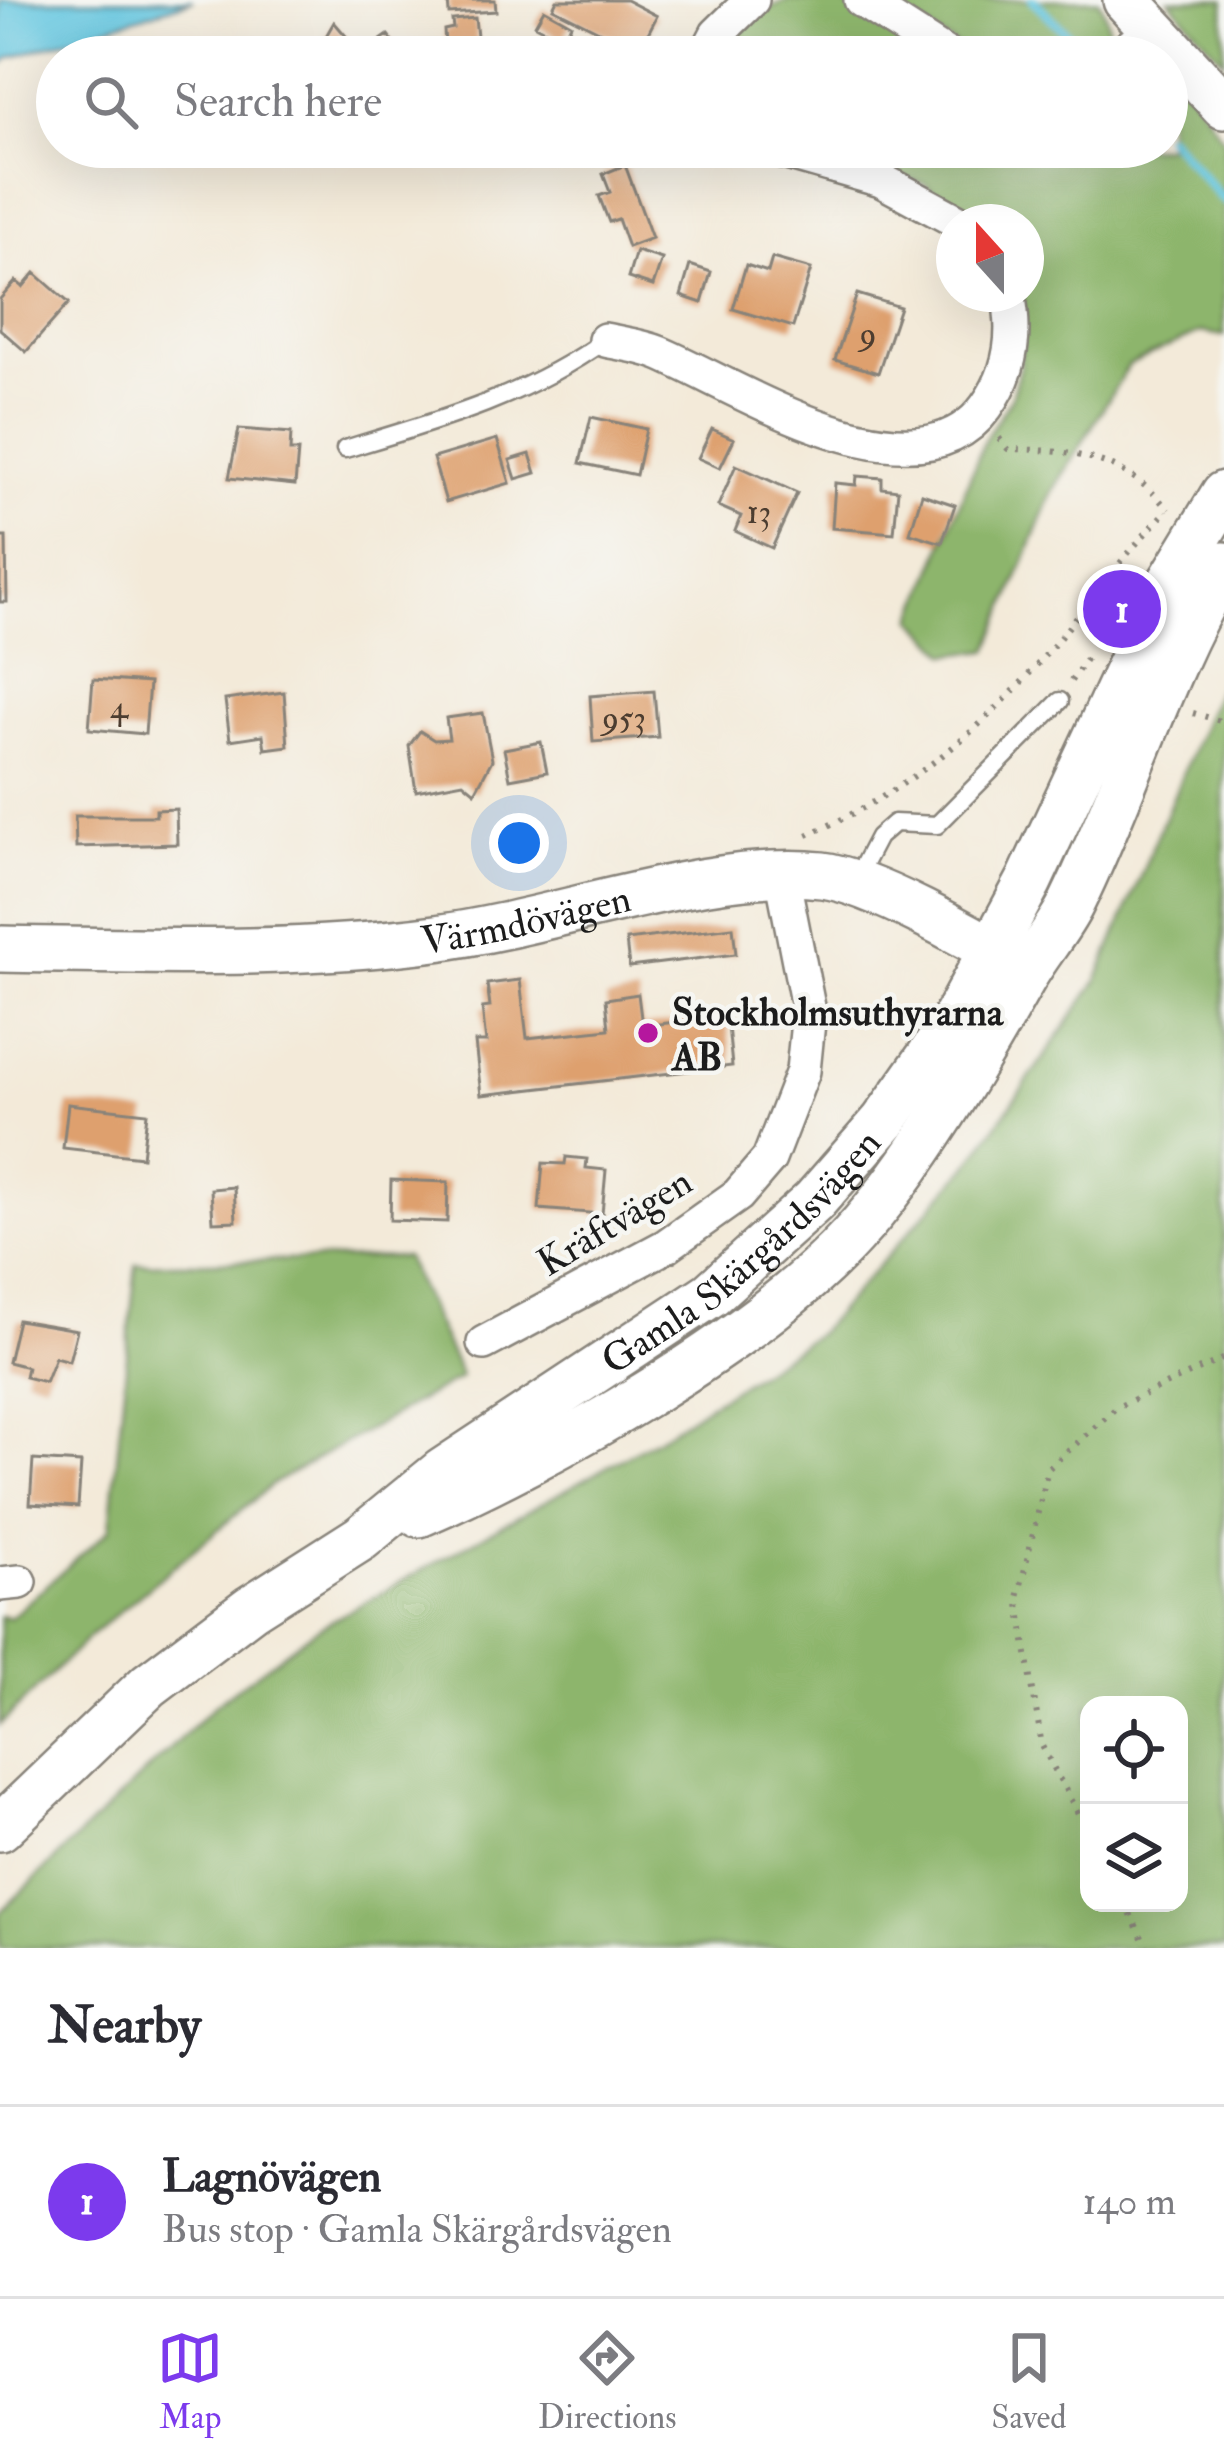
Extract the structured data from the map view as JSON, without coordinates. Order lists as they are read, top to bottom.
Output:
{
  "streets": {
    "main road": ["Värmdövägen", "Gamla Skärgårdsvägen"],
    "street": ["Kräftvägen"]
  },
  "crossings": [
    ["Värmdövägen", "Kräftvägen"],
    ["Värmdövägen", "Gamla Skärgårdsvägen"]
  ],
  "places": ["Stockholmsuthyrarna AB"],
  "house_numbers": [
    "9",
    "13",
    "4",
    "953"
  ],
  "north": "top",
  "page": {
    "search": "Search here",
    "pins": "1",
    "heading": "Nearby",
    "list": [
      {
        "mark": "1",
        "name": "Lagnövägen",
        "note": "Bus stop · Gamla Skärgårdsvägen",
        "value": "140 m"
      }
    ],
    "nav": ["Map", "Directions", "Saved"]
  }
}
